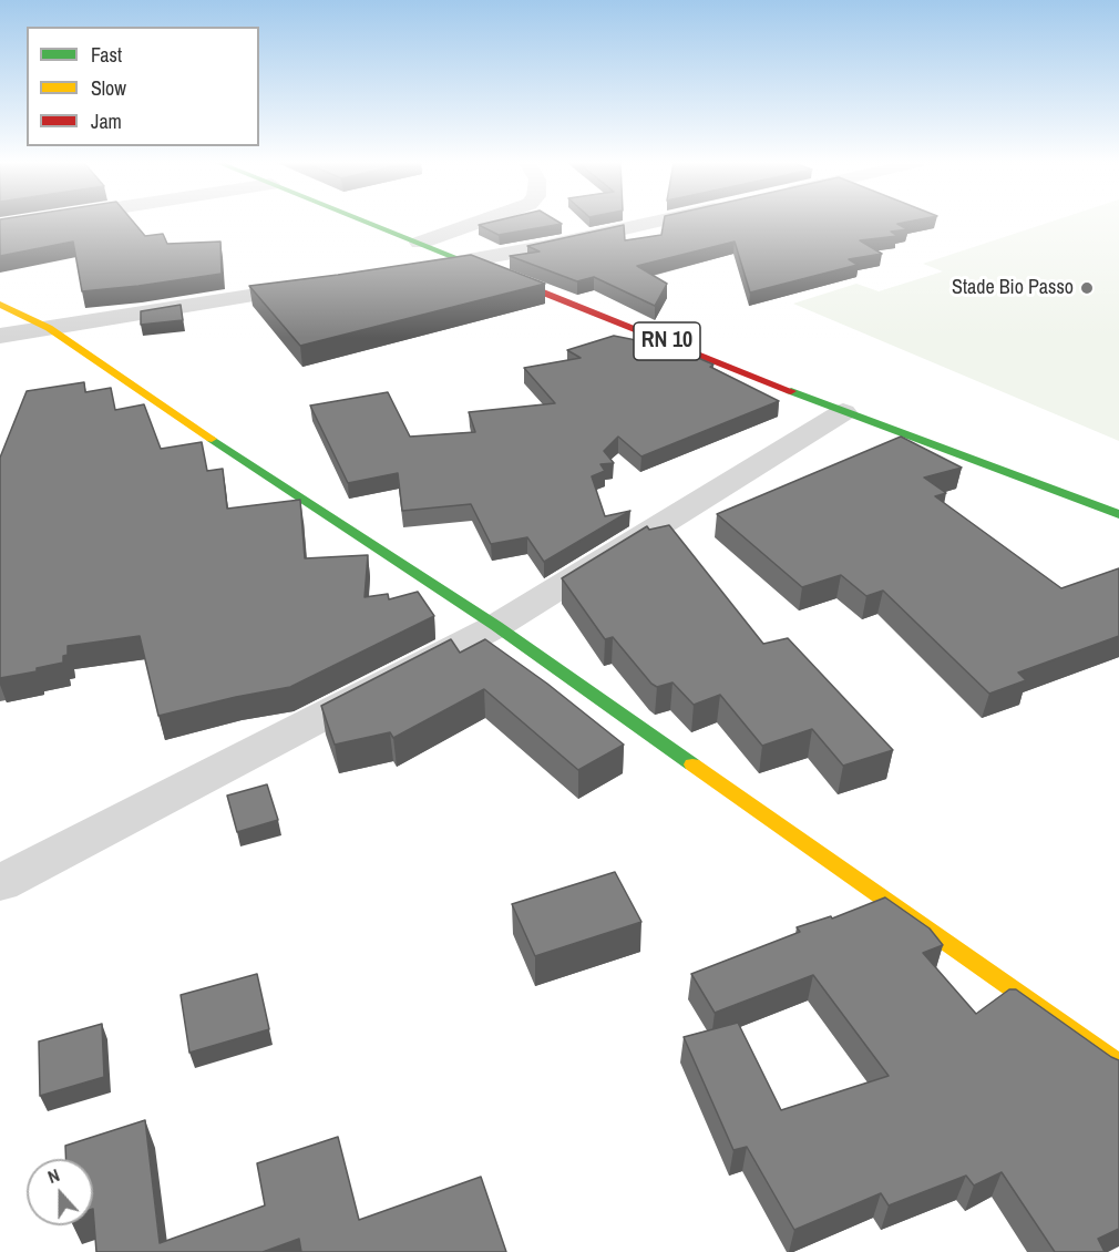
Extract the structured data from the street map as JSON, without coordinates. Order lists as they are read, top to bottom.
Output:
{
  "streets": {
    "main road": ["RN 10"]
  },
  "places": ["Stade Bio Passo"],
  "legend": ["Fast", "Slow", "Jam"],
  "north": "top"
}
